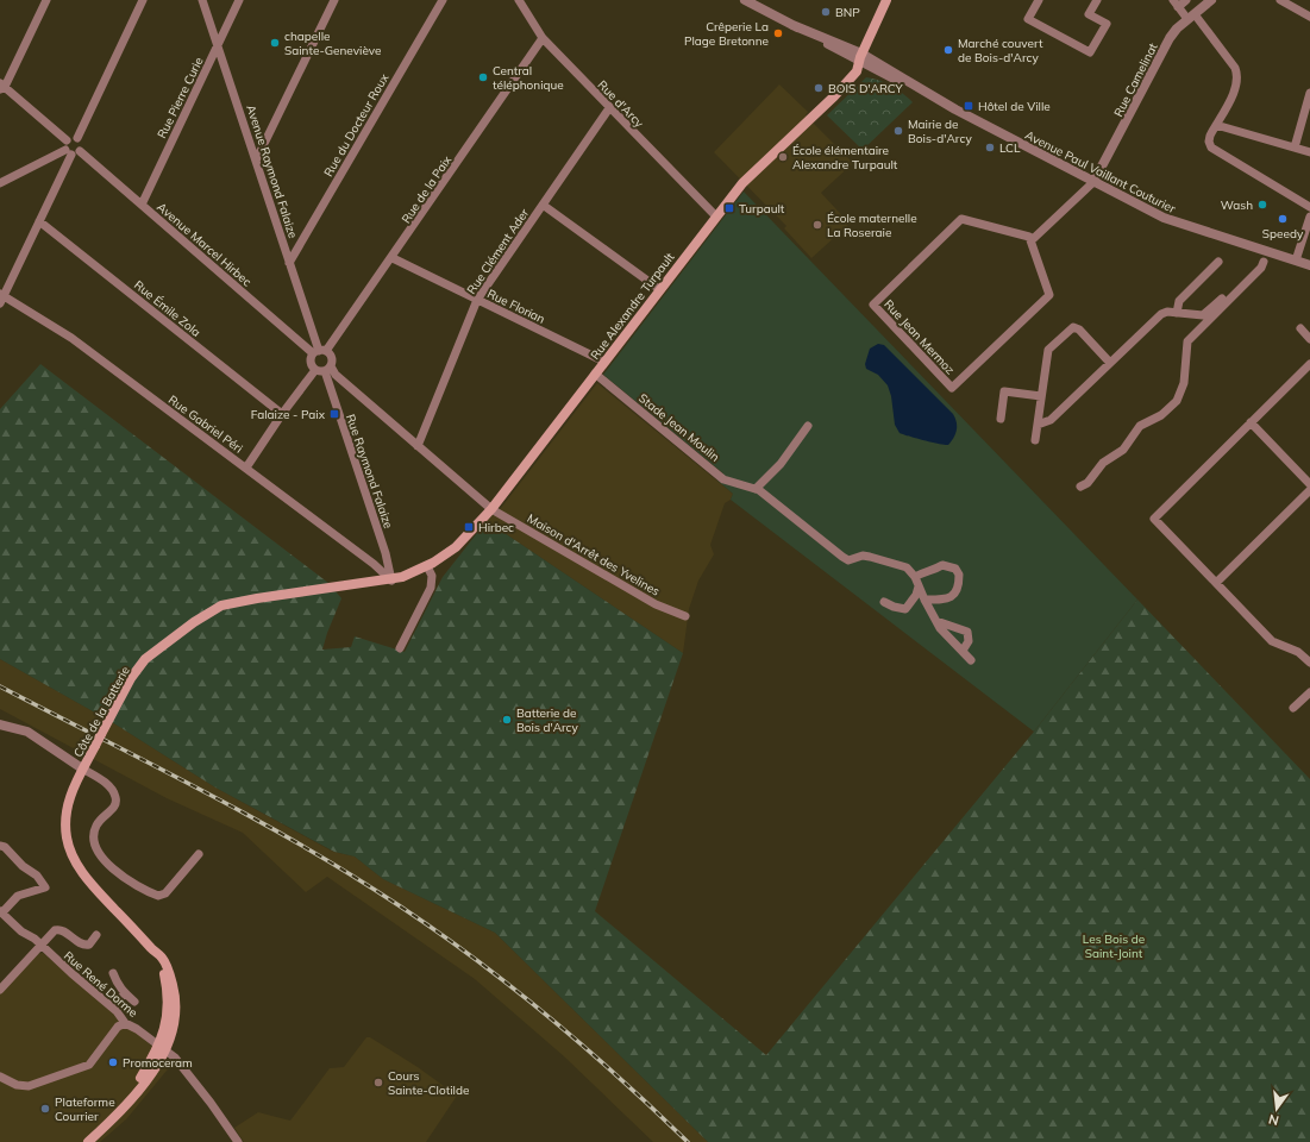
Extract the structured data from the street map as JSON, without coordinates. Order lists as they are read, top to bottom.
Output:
{
  "streets": {
    "main road": ["Rue Alexandre Turpault", "Côte de la Batterie"],
    "street": [
      "Rue Camelinat",
      "Rue Pierre Curie",
      "Rue d'Arcy",
      "Rue du Docteur Roux",
      "Avenue Raymond Falaize",
      "Avenue Paul Vaillant Couturier",
      "Rue de la Paix",
      "Avenue Marcel Hirbec",
      "Rue Clément Ader",
      "Rue Florian",
      "Rue Émile Zola",
      "Rue Jean Mermoz",
      "Rue Gabriel Péri",
      "Stade Jean Moulin",
      "Rue Raymond Falaize",
      "Maison d'Arrêt des Yvelines",
      "Rue René Dorme"
    ]
  },
  "crossings": [
    ["Rue Camelinat", "Avenue Paul Vaillant Couturier"],
    ["Rue Pierre Curie", "Avenue Raymond Falaize"],
    ["Rue Pierre Curie", "Avenue Marcel Hirbec"],
    ["Rue d'Arcy", "Rue de la Paix"],
    ["Rue d'Arcy", "Rue Clément Ader"],
    ["Rue d'Arcy", "Rue Alexandre Turpault"],
    ["Rue du Docteur Roux", "Avenue Raymond Falaize"],
    ["Avenue Raymond Falaize", "Rue de la Paix"],
    ["Avenue Raymond Falaize", "Avenue Marcel Hirbec"],
    ["Avenue Paul Vaillant Couturier", "Rue Alexandre Turpault"],
    ["Rue de la Paix", "Avenue Marcel Hirbec"],
    ["Rue de la Paix", "Rue Florian"],
    ["Rue Clément Ader", "Rue Florian"],
    ["Rue Florian", "Rue Alexandre Turpault"],
    ["Rue Alexandre Turpault", "Rue Gabriel Péri"],
    ["Rue Alexandre Turpault", "Stade Jean Moulin"],
    ["Rue Alexandre Turpault", "Rue Raymond Falaize"],
    ["Rue Alexandre Turpault", "Maison d'Arrêt des Yvelines"],
    ["Rue Alexandre Turpault", "Côte de la Batterie"],
    ["Rue Gabriel Péri", "Rue Raymond Falaize"],
    ["Côte de la Batterie", "Rue René Dorme"]
  ],
  "parks": ["Les Bois de Saint-Joint"],
  "places": {
    "other": [
      "BNP",
      "Crêperie La Plage Bretonne",
      "chapelle Sainte-Geneviève",
      "Marché couvert de Bois-d'Arcy",
      "Central téléphonique",
      "BOIS D'ARCY",
      "Mairie de Bois-d'Arcy",
      "LCL",
      "École élémentaire Alexandre Turpault",
      "Wash",
      "Speedy",
      "École maternelle La Roseraie",
      "Batterie de Bois d'Arcy",
      "Promoceram",
      "Cours Sainte-Clotilde",
      "Plateforme Courrier"
    ],
    "transit": [
      "Hôtel de Ville",
      "Turpault",
      "Falaize - Paix",
      "Hirbec"
    ]
  },
  "north": "bottom"
}
